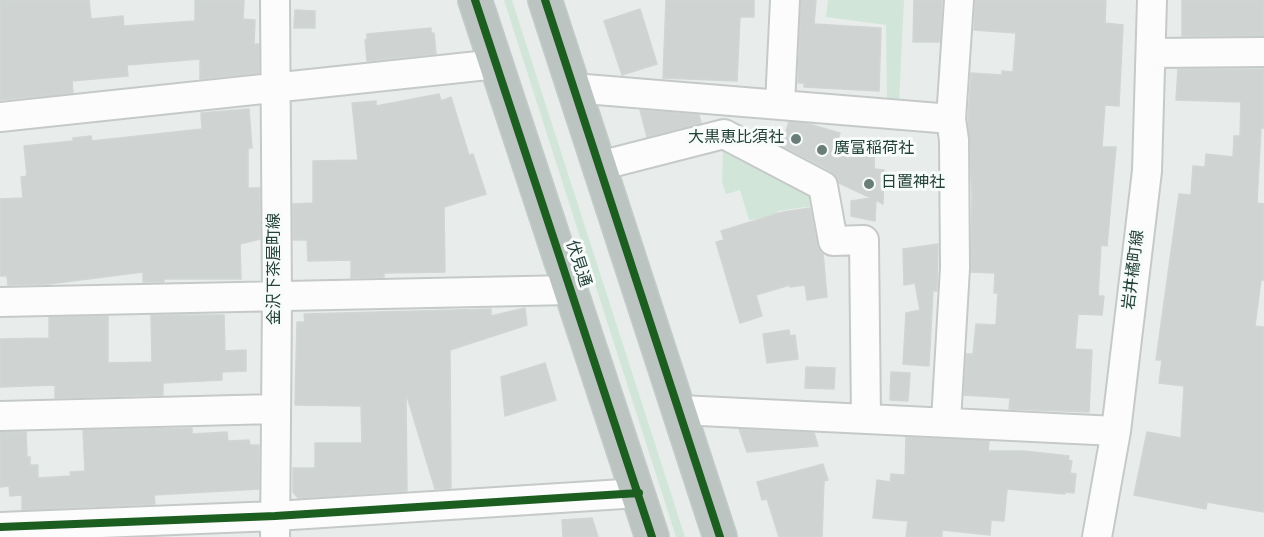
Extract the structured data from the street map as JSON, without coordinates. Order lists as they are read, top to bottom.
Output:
{
  "streets": {
    "highway": ["伏見通"],
    "street": ["金沢下茶屋町線", "岩井橘町線"]
  },
  "places": ["大黒恵比須社", "廣富稲荷社", "日置神社"]
}
